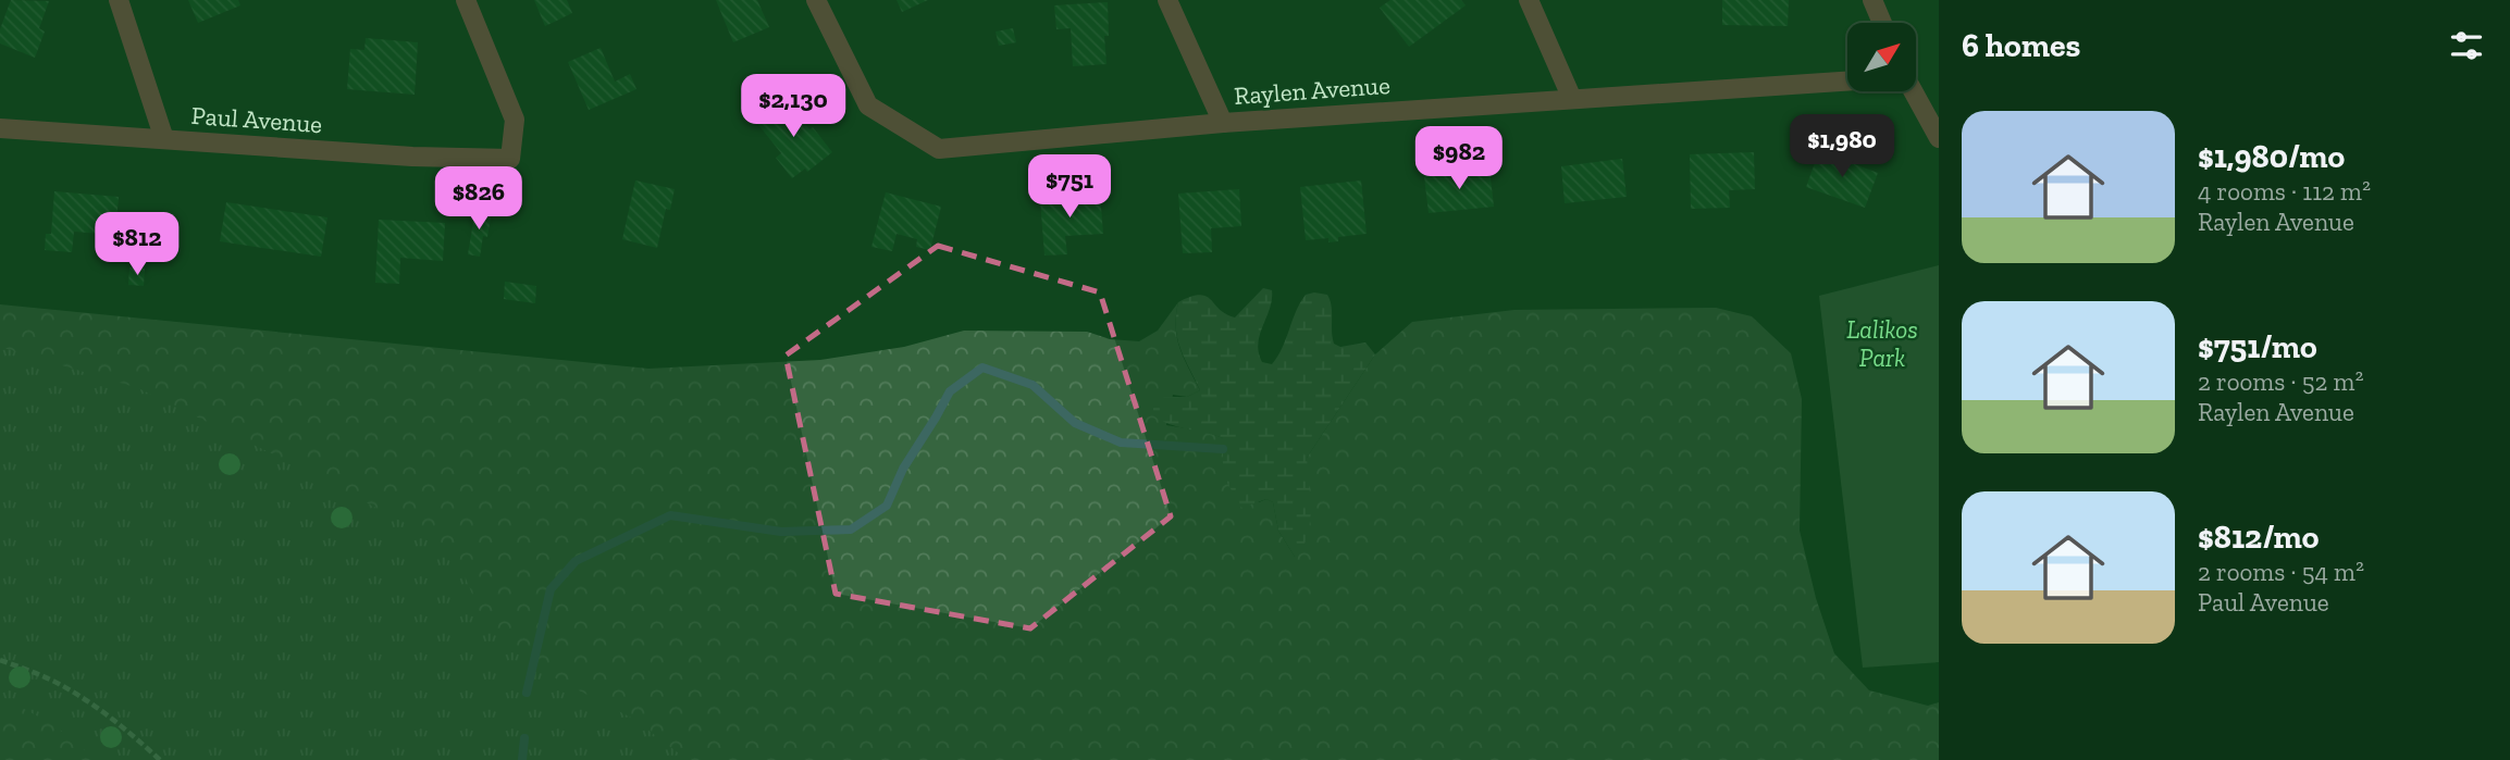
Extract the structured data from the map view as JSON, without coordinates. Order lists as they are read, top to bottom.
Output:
{
  "streets": {
    "street": ["Raylen Avenue", "Paul Avenue"]
  },
  "parks": ["Lalikos Park"],
  "north": "top right",
  "page": {
    "heading": "6 homes",
    "price": [
      "$2,130",
      "$1,980",
      "$982",
      "$751",
      "$826",
      "$812"
    ],
    "list": [
      {
        "name": "$1,980/mo",
        "note": "4 rooms · 112 m² · Raylen Avenue"
      },
      {
        "name": "$751/mo",
        "note": "2 rooms · 52 m² · Raylen Avenue"
      },
      {
        "name": "$812/mo",
        "note": "2 rooms · 54 m² · Paul Avenue"
      }
    ]
  }
}
